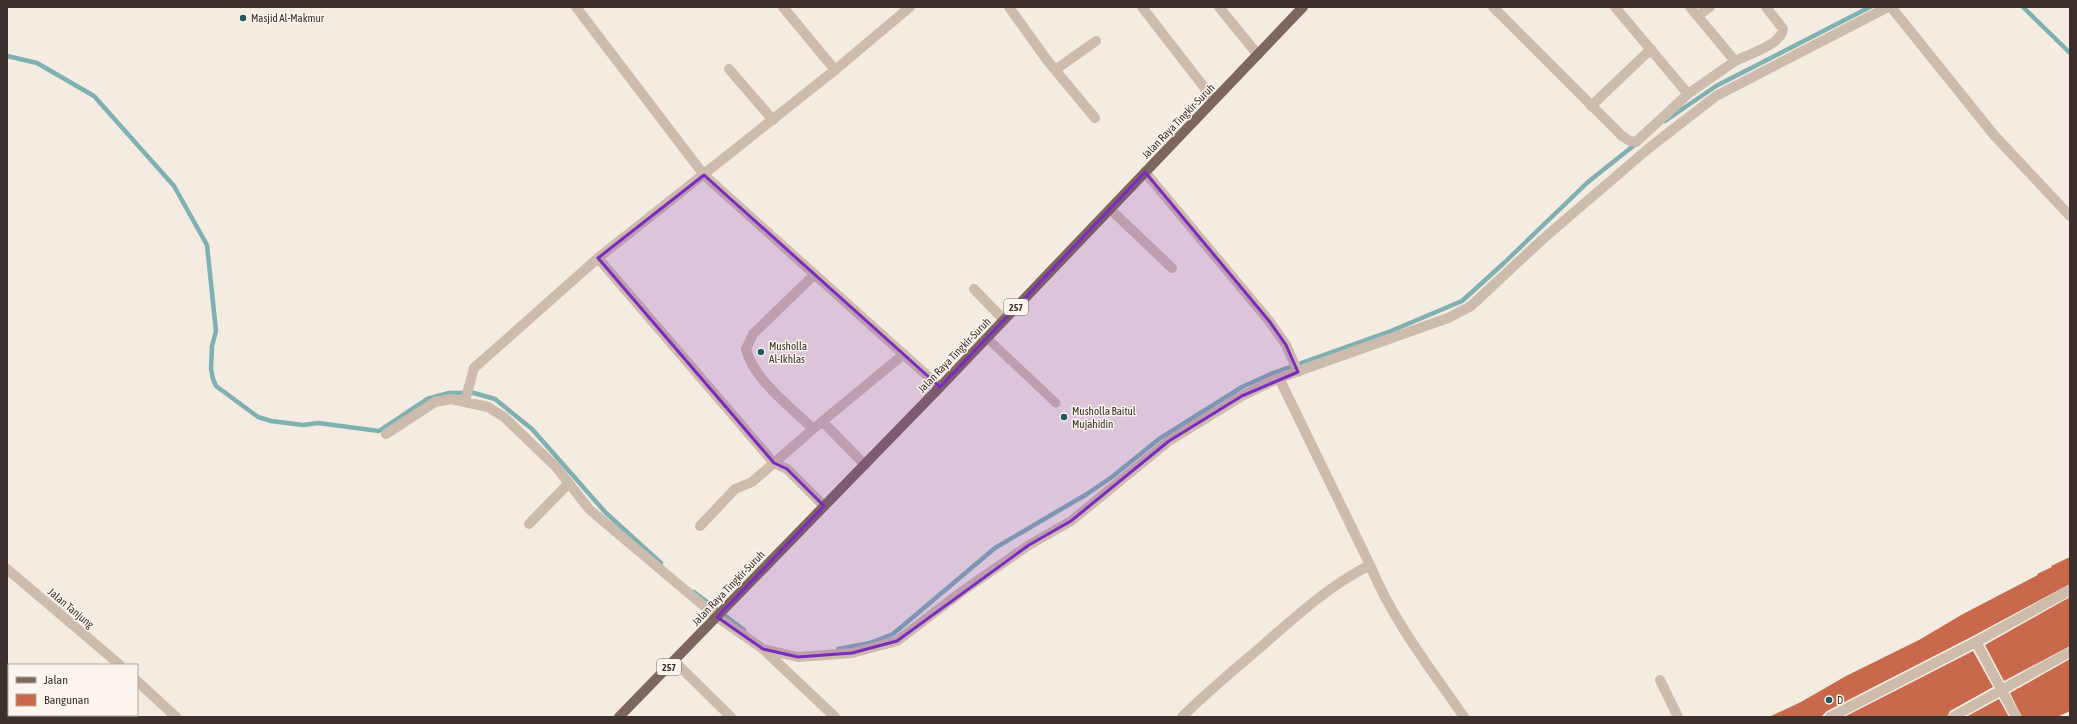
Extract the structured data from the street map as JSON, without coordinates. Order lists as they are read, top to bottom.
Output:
{
  "streets": {
    "main road": ["Jalan Raya Tingkir-Suruh", "257"],
    "street": ["Jalan Tanjung"]
  },
  "places": [
    "Masjid Al-Makmur",
    "Musholla Al-Ikhlas",
    "Musholla Baitul Mujahidin",
    "D"
  ],
  "legend": ["Jalan", "Bangunan"]
}
